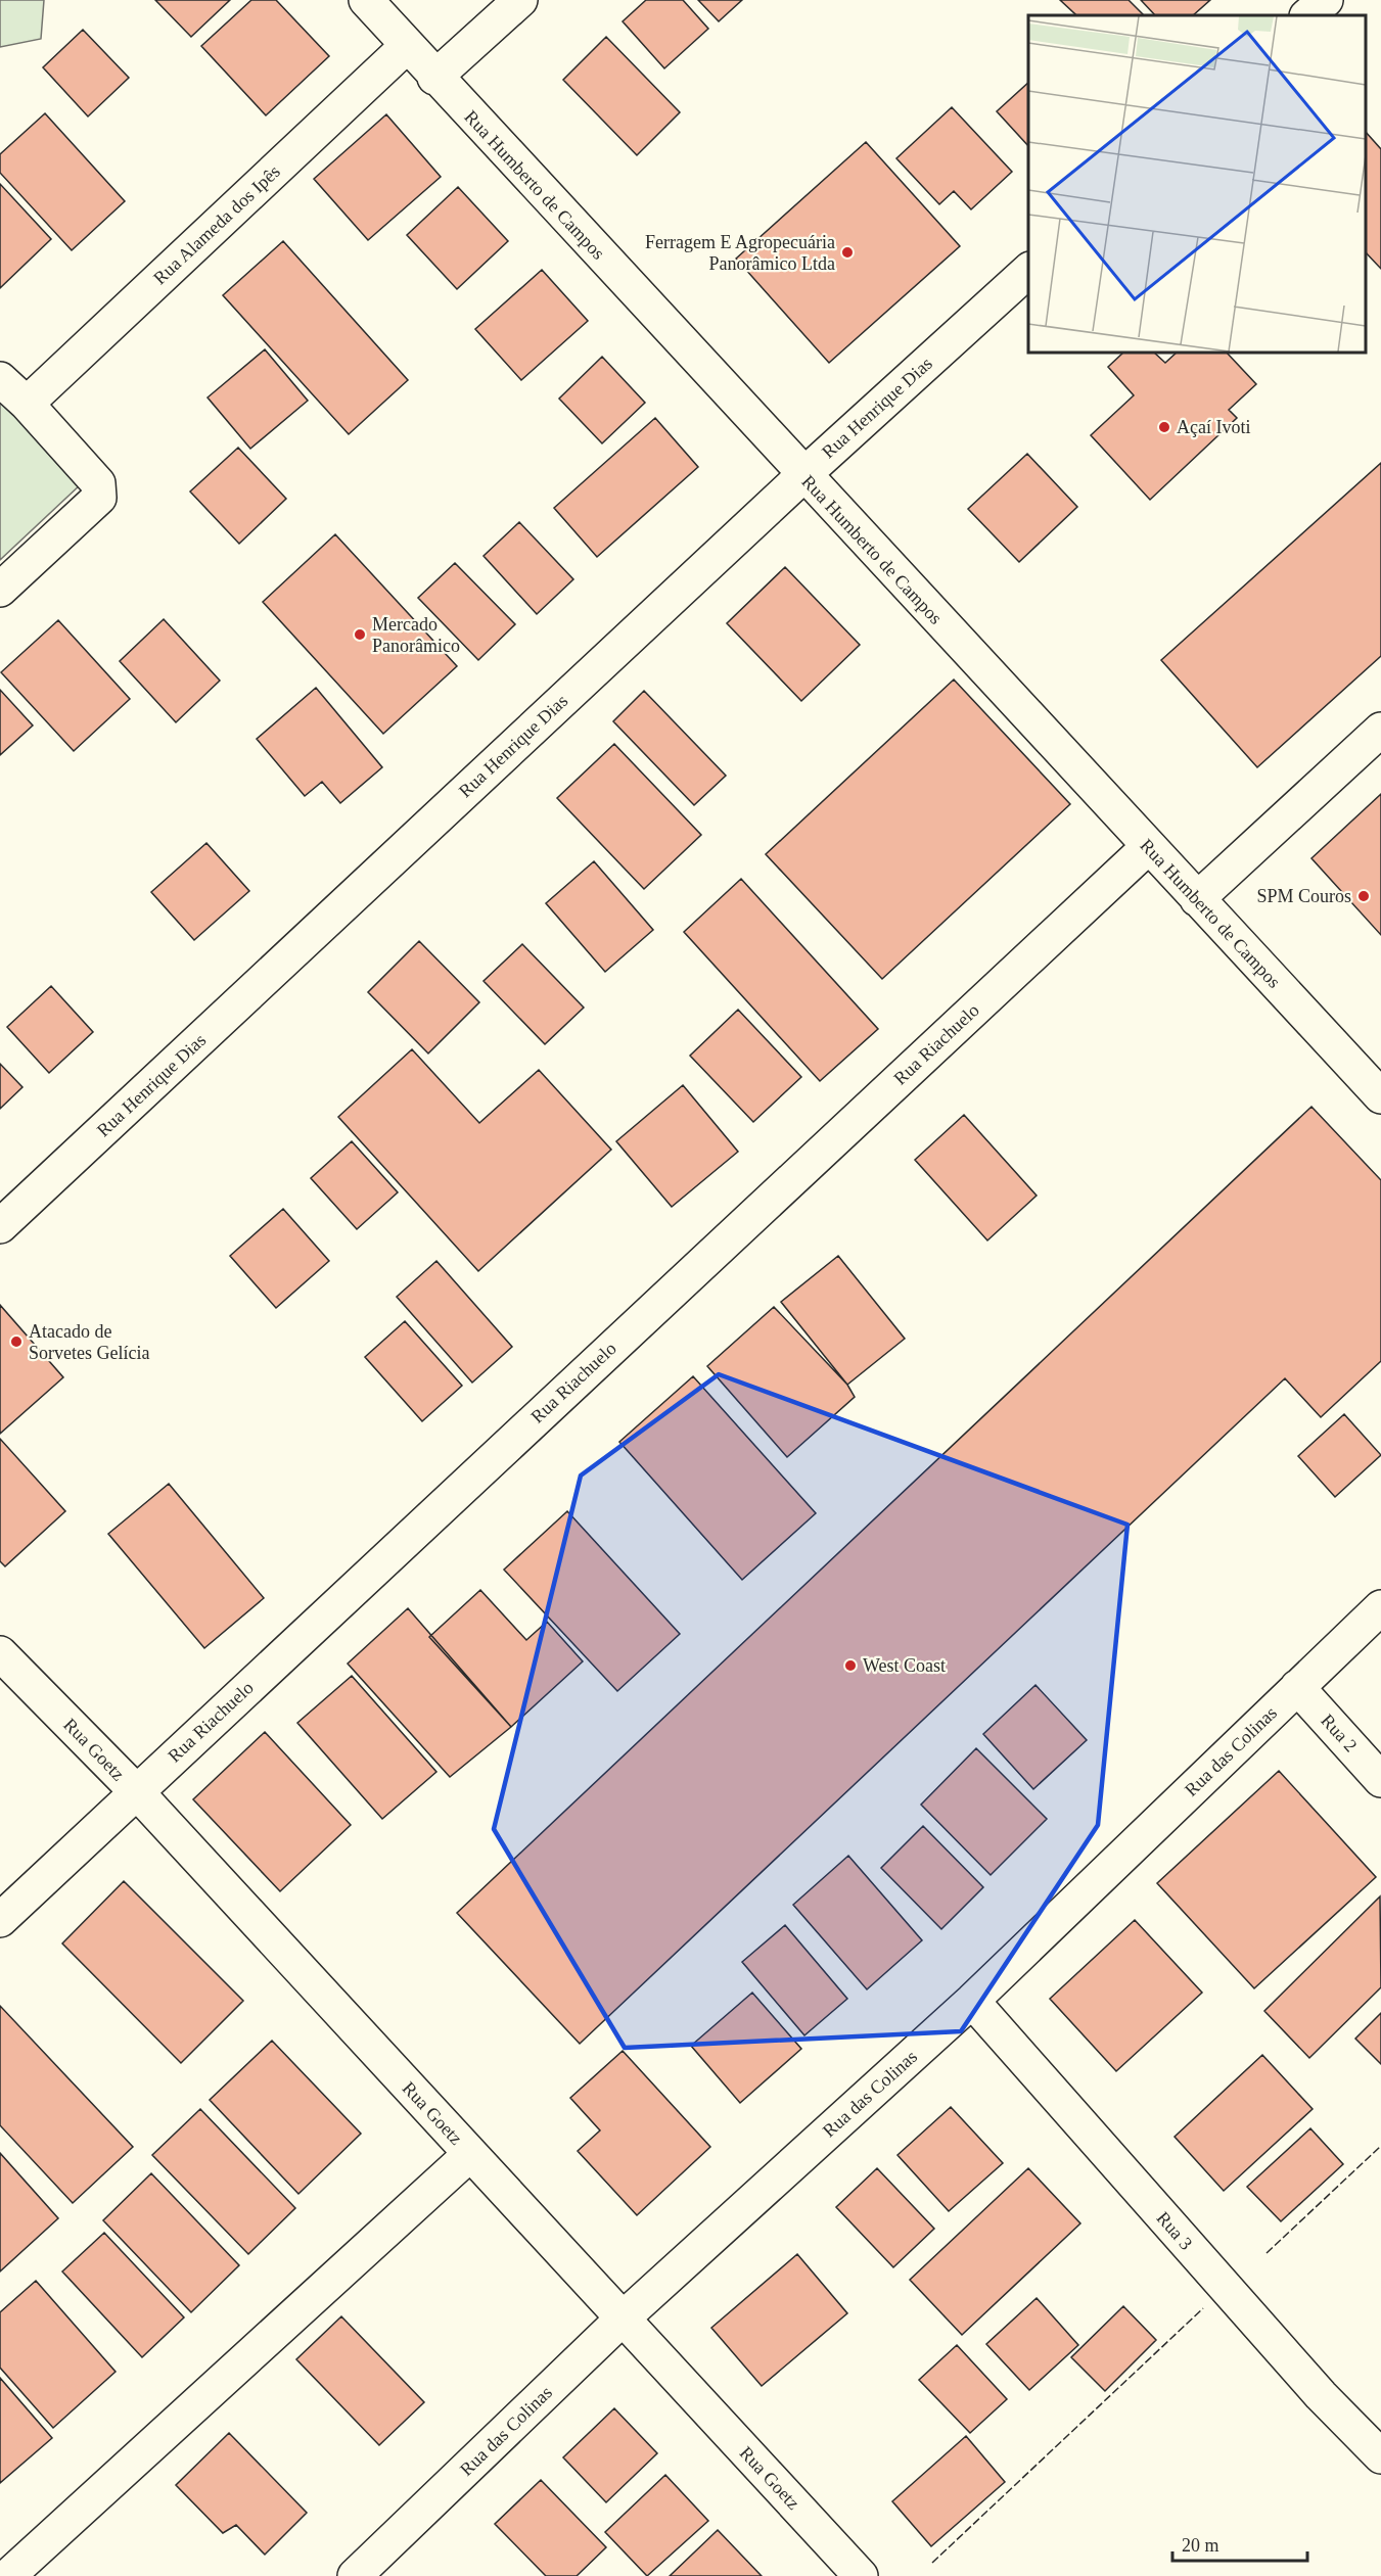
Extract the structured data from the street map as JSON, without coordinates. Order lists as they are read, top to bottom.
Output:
{
  "streets": {
    "street": [
      "Rua Humberto de Campos",
      "Rua Alameda dos Ipês",
      "Rua Henrique Dias",
      "Rua Riachuelo",
      "Rua 2",
      "Rua Goetz",
      "Rua das Colinas",
      "Rua 3"
    ]
  },
  "crossings": [
    ["Rua Humberto de Campos", "Rua Alameda dos Ipês"],
    ["Rua Humberto de Campos", "Rua Henrique Dias"],
    ["Rua Humberto de Campos", "Rua Riachuelo"],
    ["Rua Riachuelo", "Rua Goetz"],
    ["Rua 2", "Rua das Colinas"],
    ["Rua Goetz", "Rua das Colinas"],
    ["Rua das Colinas", "Rua 3"]
  ],
  "places": [
    "Ferragem E Agropecuária Panorâmico Ltda",
    "Açaí Ivoti",
    "Mercado Panorâmico",
    "SPM Couros",
    "Atacado de Sorvetes Gelícia",
    "West Coast"
  ],
  "scale_bar": "20 m"
}
